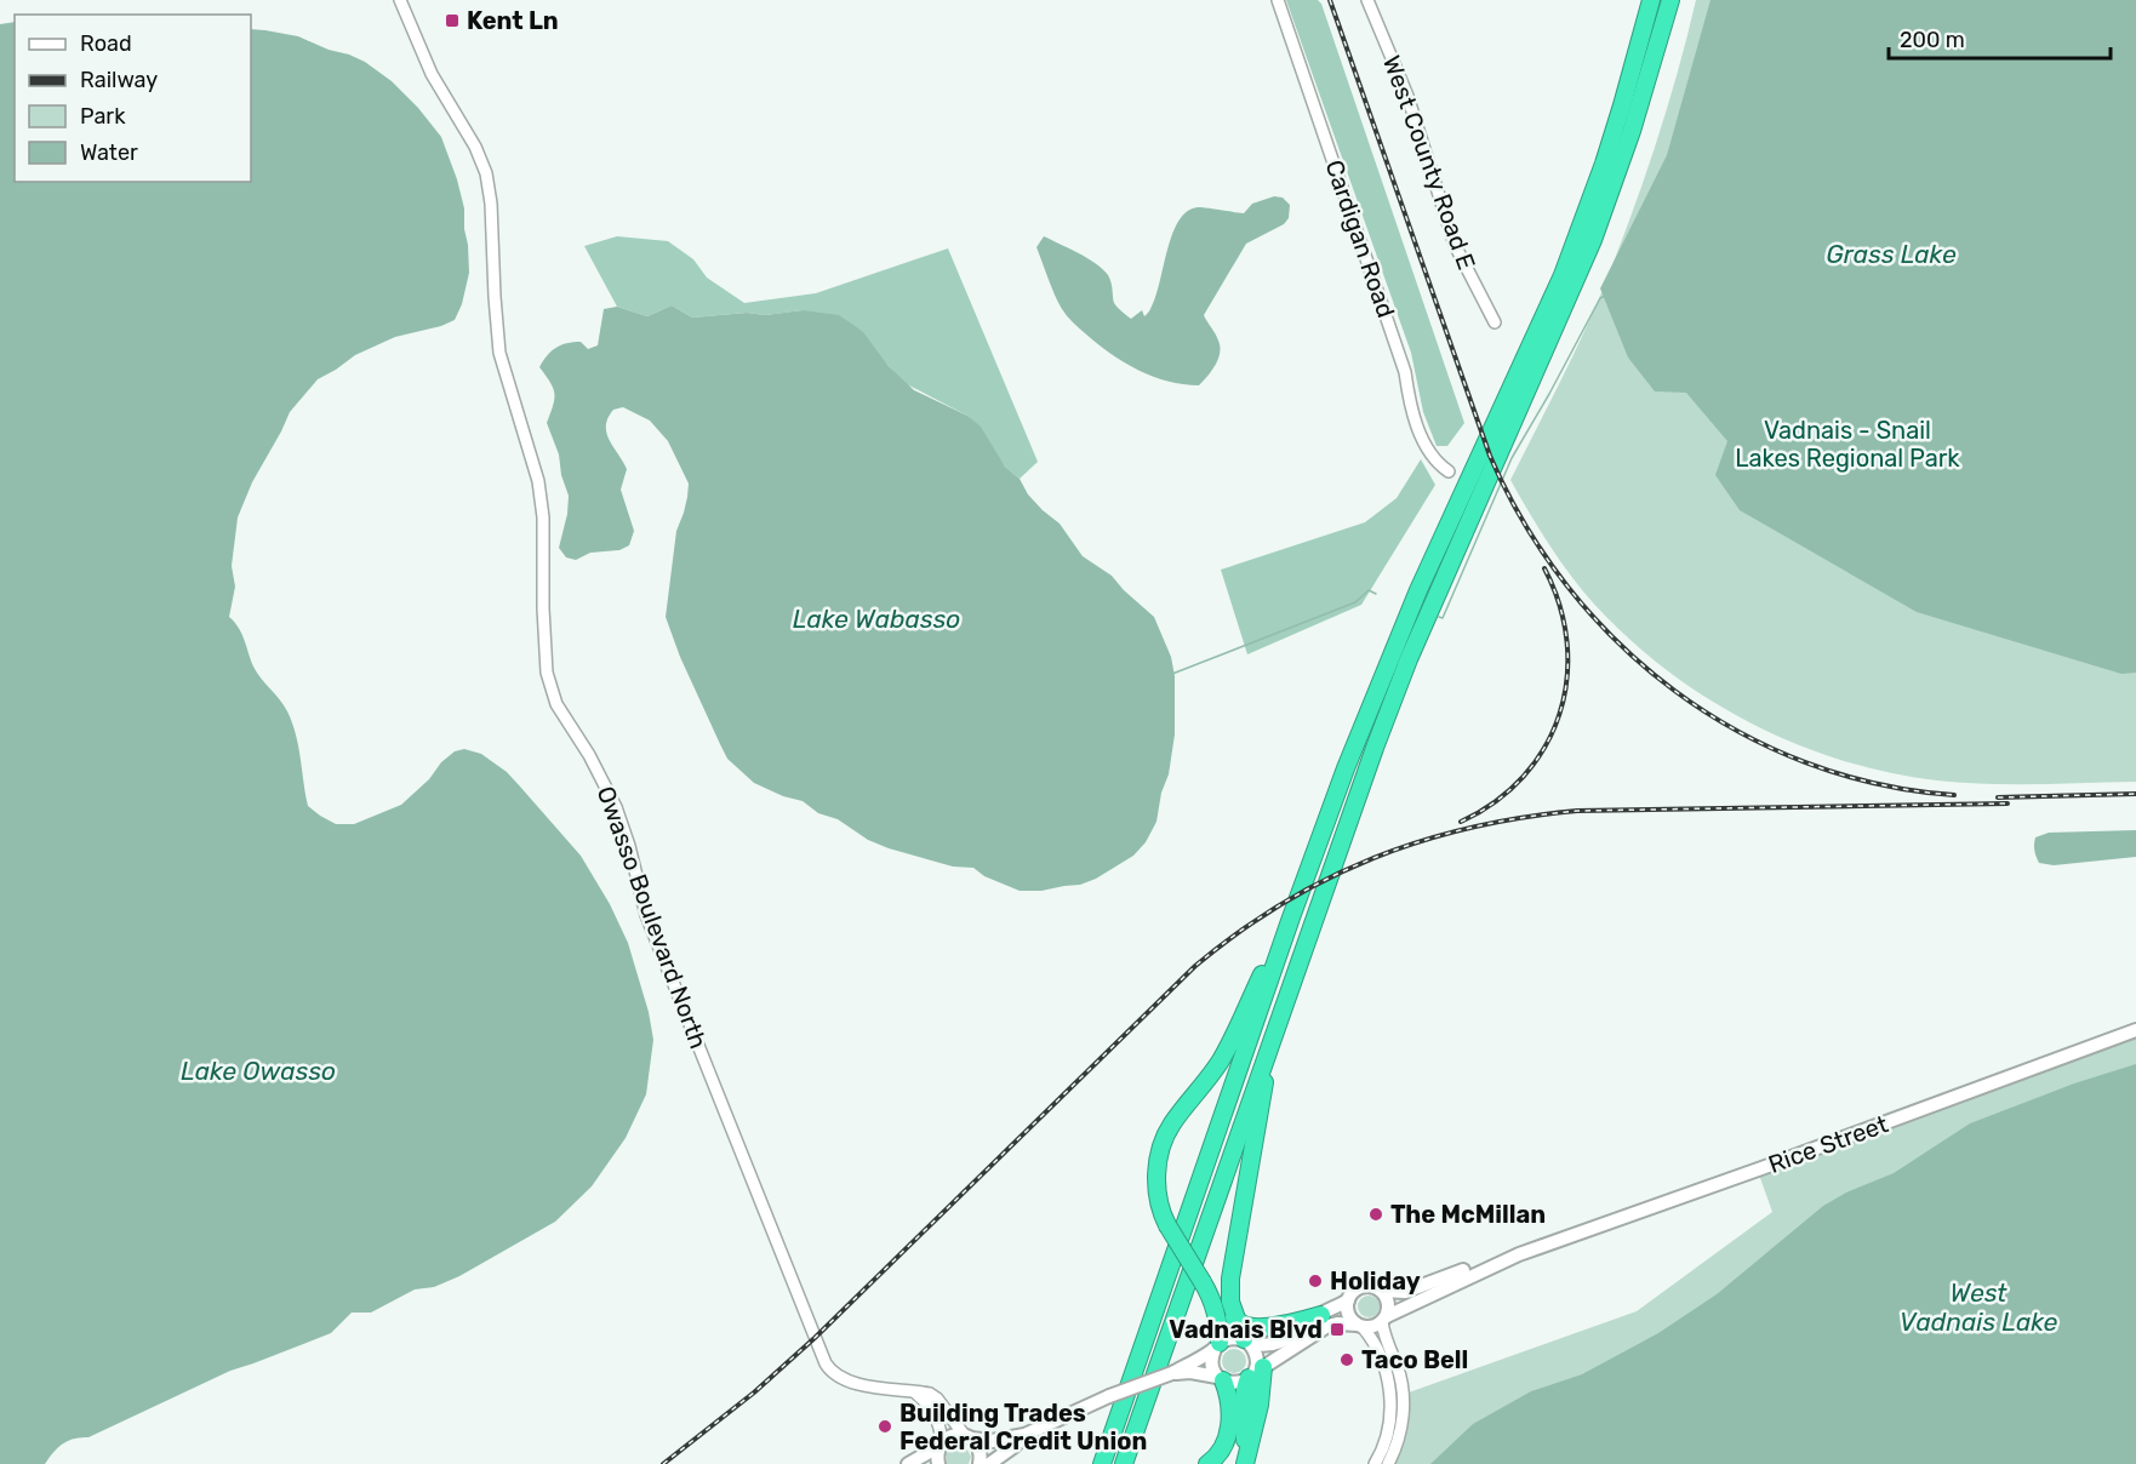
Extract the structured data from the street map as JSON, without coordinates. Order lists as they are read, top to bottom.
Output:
{
  "streets": {
    "main road": ["Rice Street"],
    "street": ["West County Road E", "Cardigan Road", "Owasso Boulevard North"]
  },
  "water": [
    "Grass Lake",
    "Lake Wabasso",
    "Lake Owasso",
    "West Vadnais Lake"
  ],
  "parks": ["Vadnais - Snail Lakes Regional Park"],
  "places": {
    "transit": ["Kent Ln", "Vadnais Blvd"],
    "other": [
      "The McMillan",
      "Holiday",
      "Taco Bell",
      "Building Trades Federal Credit Union"
    ]
  },
  "legend": [
    "Road",
    "Railway",
    "Park",
    "Water"
  ],
  "scale_bar": "200 m"
}
